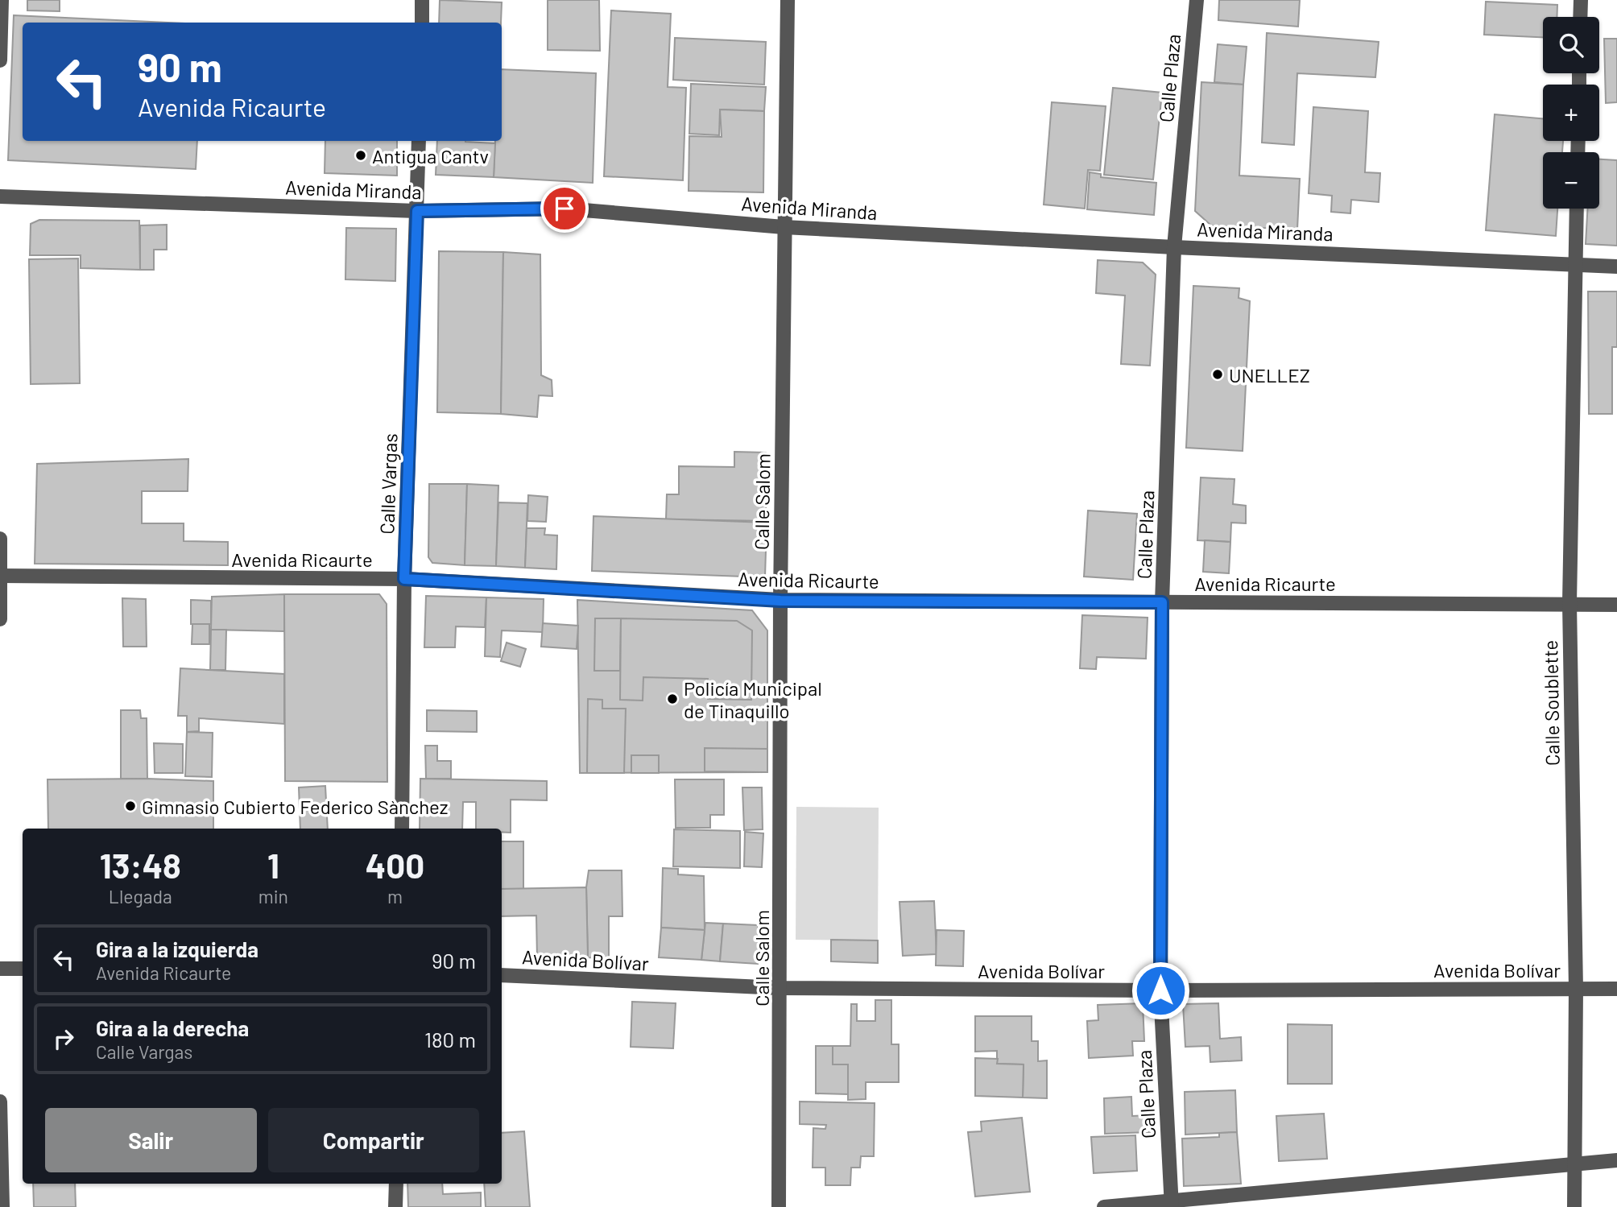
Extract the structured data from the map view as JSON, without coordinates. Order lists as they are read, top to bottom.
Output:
{
  "streets": {
    "street": [
      "Calle Plaza",
      "Avenida Miranda",
      "Calle Vargas",
      "Calle Salom",
      "Avenida Ricaurte",
      "Calle Soublette",
      "Avenida Bolívar"
    ]
  },
  "crossings": [
    ["Calle Plaza", "Avenida Miranda"],
    ["Calle Plaza", "Avenida Ricaurte"],
    ["Calle Plaza", "Avenida Bolívar"],
    ["Avenida Miranda", "Calle Vargas"],
    ["Avenida Miranda", "Calle Salom"],
    ["Avenida Miranda", "Calle Soublette"],
    ["Calle Vargas", "Avenida Ricaurte"],
    ["Calle Salom", "Avenida Ricaurte"],
    ["Calle Salom", "Avenida Bolívar"],
    ["Avenida Ricaurte", "Calle Soublette"],
    ["Calle Soublette", "Avenida Bolívar"]
  ],
  "places": [
    "Antigua Cantv",
    "UNELLEZ",
    "Policía Municipal de Tinaquillo",
    "Gimnasio Cubierto Federico Sànchez"
  ],
  "page": {
    "map_buttons": ["+", "−"],
    "turn": ["90 m", "Avenida Ricaurte"],
    "eta": [
      "13:48",
      "Llegada",
      "1",
      "min",
      "400",
      "m"
    ],
    "list": [
      {
        "name": "Gira a la izquierda",
        "note": "Avenida Ricaurte",
        "value": "90 m"
      },
      {
        "name": "Gira a la derecha",
        "note": "Calle Vargas",
        "value": "180 m"
      }
    ],
    "buttons": ["Salir", "Compartir"]
  }
}
